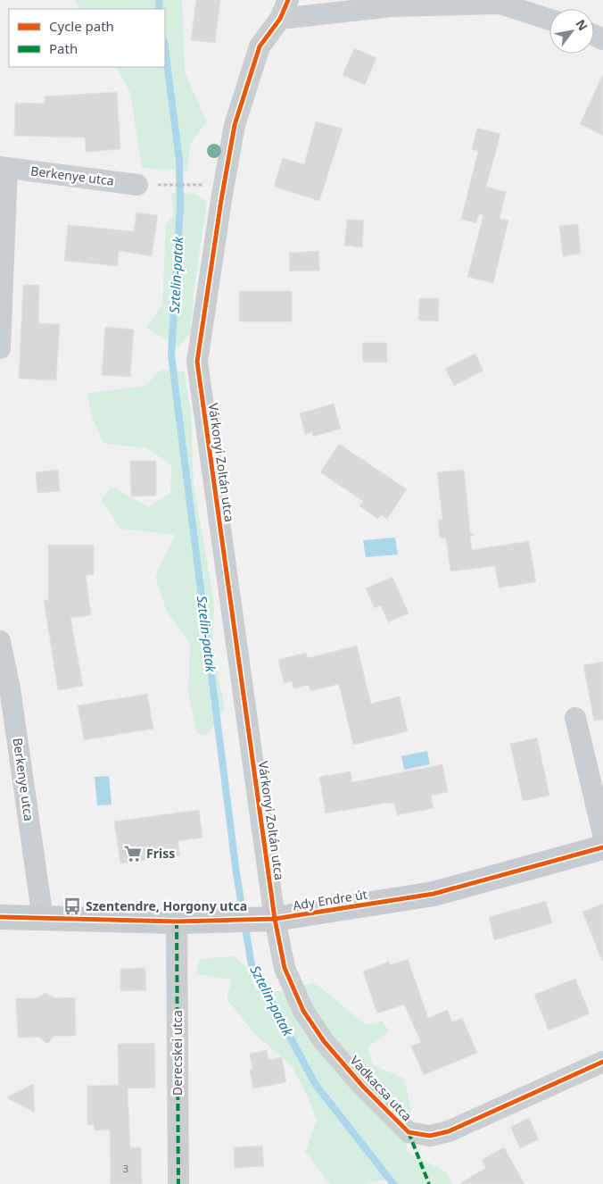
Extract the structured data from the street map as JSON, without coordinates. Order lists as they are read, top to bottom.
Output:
{
  "streets": {
    "main road": ["Ady Endre út"],
    "street": [
      "Berkenye utca",
      "Várkonyi Zoltán utca",
      "Derecskei utca",
      "Vadkacsa utca"
    ]
  },
  "crossings": [
    ["Berkenye utca", "Ady Endre út"],
    ["Várkonyi Zoltán utca", "Ady Endre út"],
    ["Várkonyi Zoltán utca", "Vadkacsa utca"],
    ["Ady Endre út", "Derecskei utca"],
    ["Ady Endre út", "Vadkacsa utca"]
  ],
  "water": ["Sztelin-patak"],
  "places": {
    "supermarket": ["Friss"],
    "bus stop": ["Szentendre, Horgony utca"]
  },
  "house_numbers": ["3"],
  "legend": ["Cycle path", "Path"],
  "north": "top right"
}
